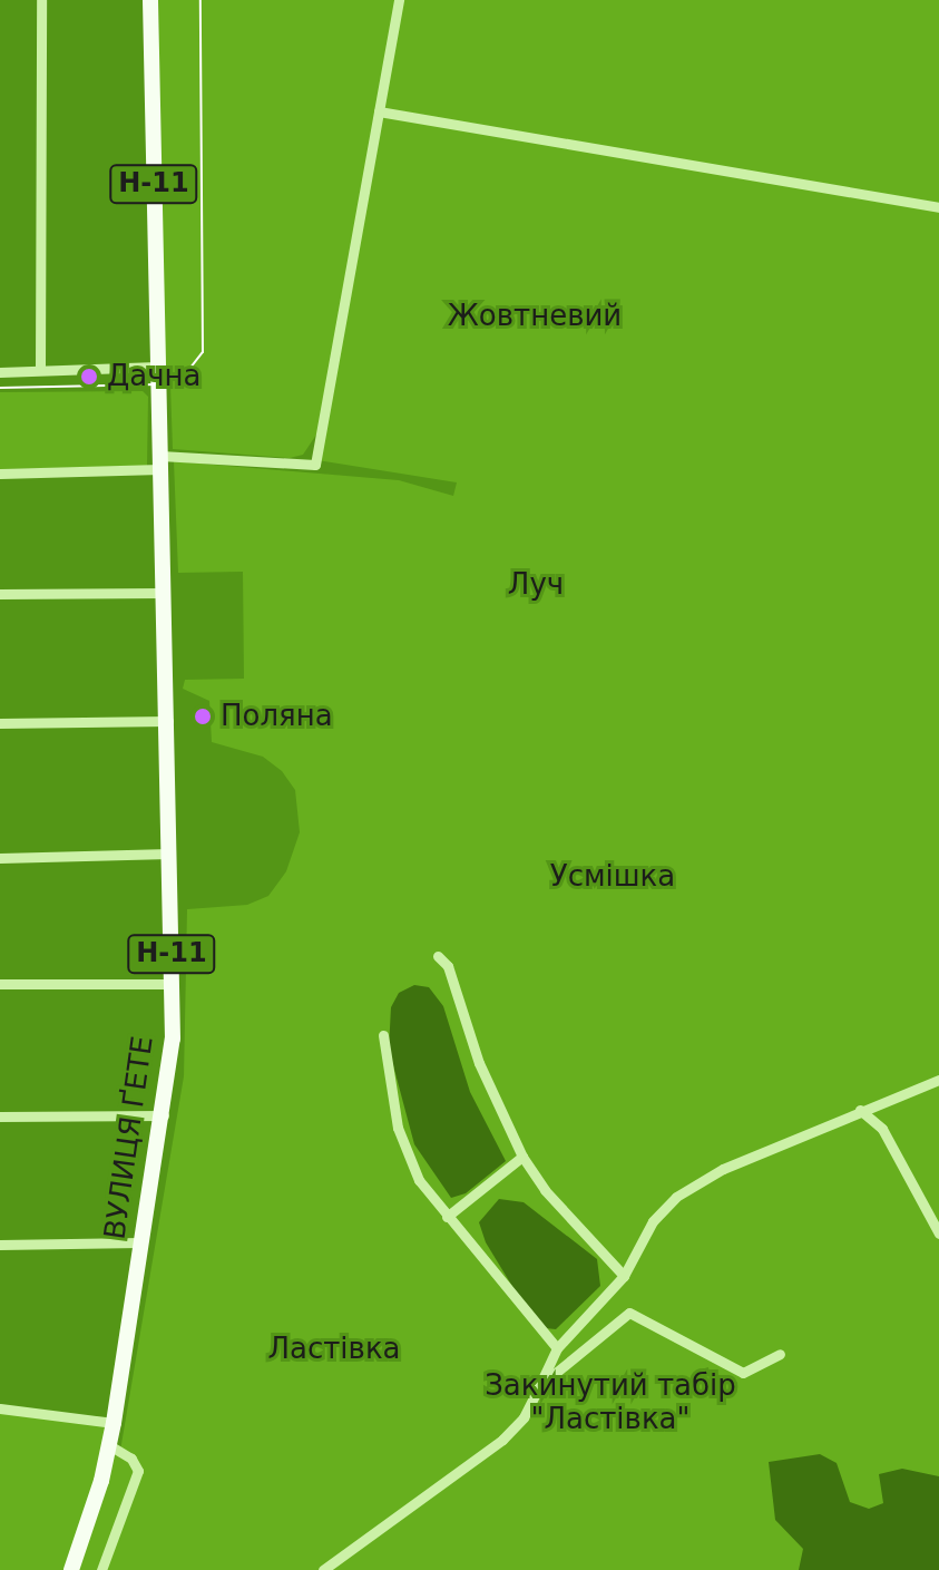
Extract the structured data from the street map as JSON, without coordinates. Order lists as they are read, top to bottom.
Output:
{
  "streets": {
    "main road": ["Н-11", "ВУЛИЦЯ ҐЕТЕ"]
  },
  "crossings": [
    ["Н-11", "ВУЛИЦЯ ҐЕТЕ"]
  ],
  "parks": [
    "Жовтневий",
    "Луч",
    "Усмішка",
    "Ластівка",
    "Закинутий табір \"Ластівка\""
  ],
  "places": ["Дачна", "Поляна"]
}
